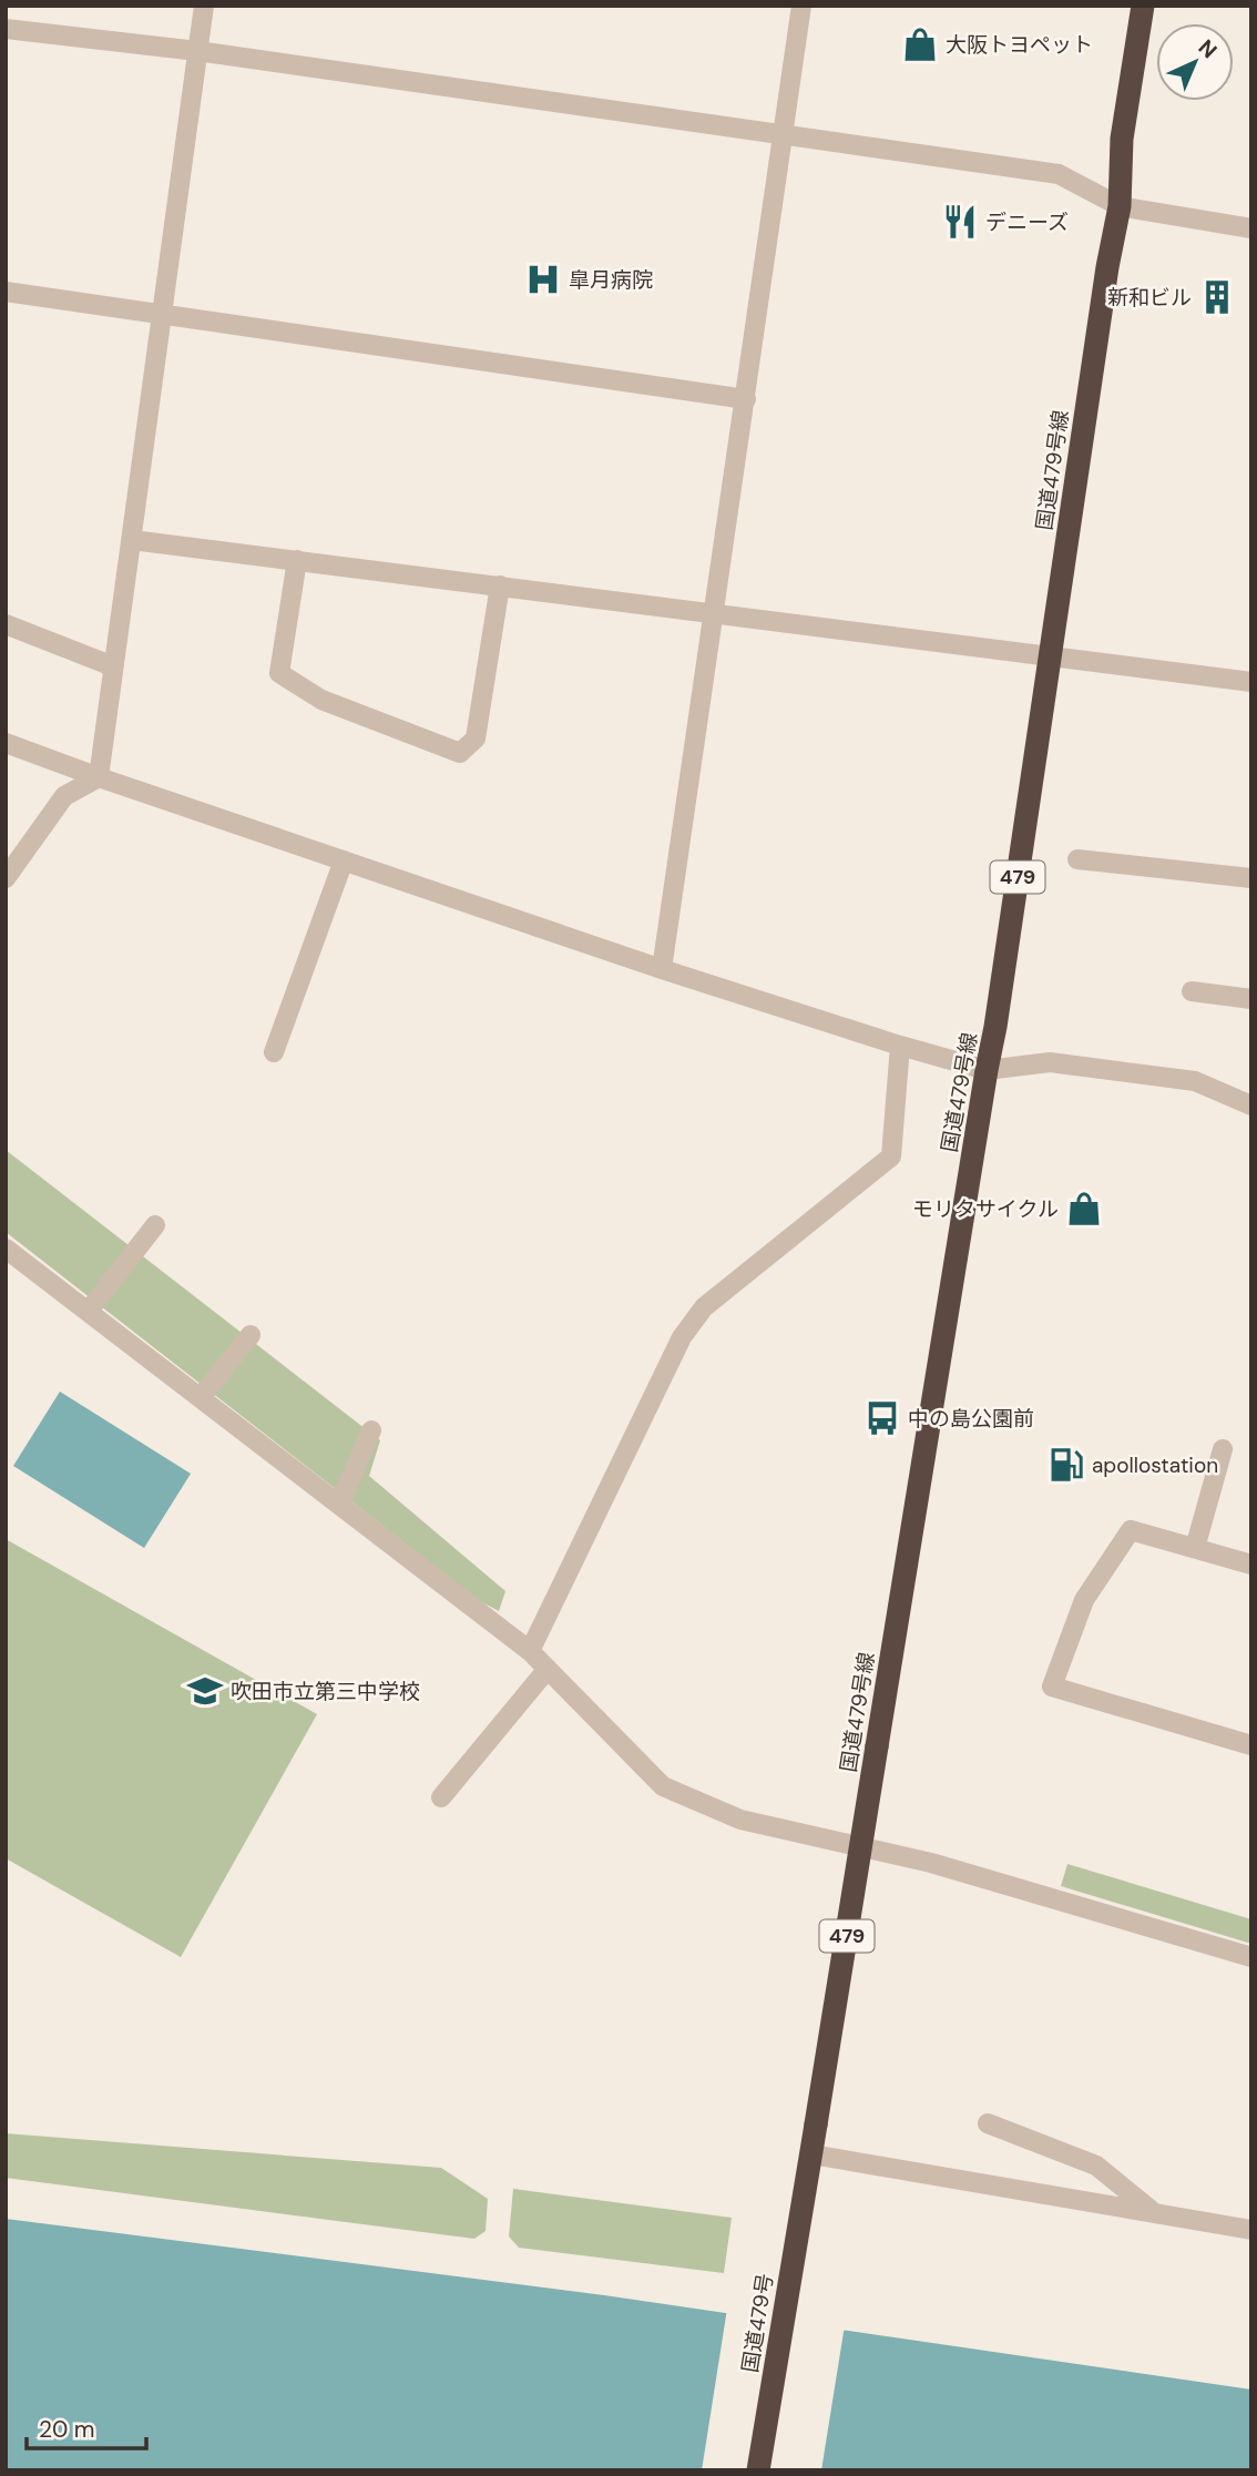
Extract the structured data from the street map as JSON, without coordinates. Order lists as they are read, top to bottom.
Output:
{
  "streets": {
    "highway": ["国道479号線", "479", "国道479号"]
  },
  "crossings": [
    ["国道479号線", "国道479号"]
  ],
  "places": {
    "shop": ["大阪トヨペット", "モリタサイクル"],
    "restaurant": ["デニーズ"],
    "hospital": ["皐月病院"],
    "building": ["新和ビル"],
    "bus stop": ["中の島公園前"],
    "fuel station": ["apollostation"],
    "school or university": ["吹田市立第三中学校"]
  },
  "scale_bar": "20 m",
  "north": "top right"
}
